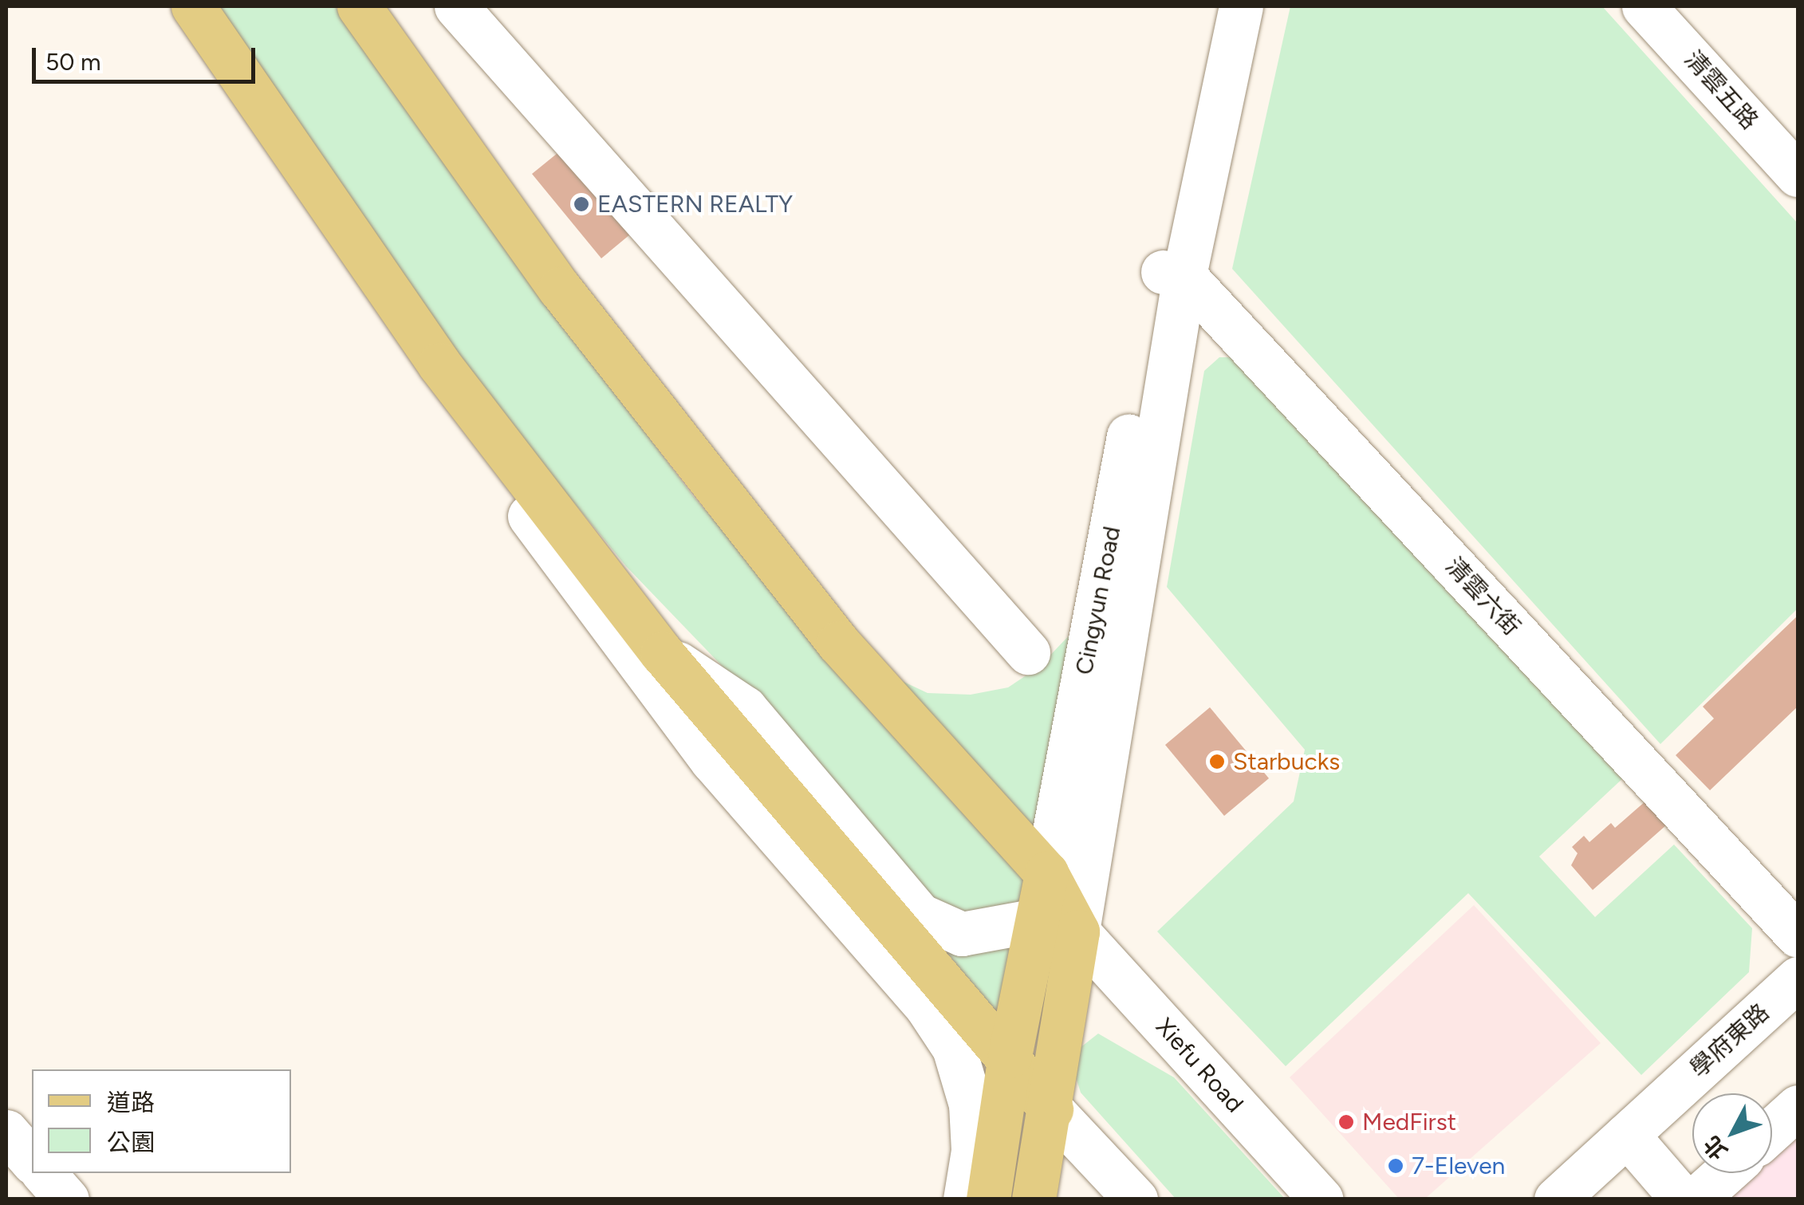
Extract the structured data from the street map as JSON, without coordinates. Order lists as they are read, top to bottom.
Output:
{
  "streets": {
    "main road": ["Cingyun Road"],
    "street": [
      "清雲五路",
      "清雲六街",
      "學府東路",
      "Xiefu Road"
    ]
  },
  "crossings": [
    ["清雲六街", "Cingyun Road"],
    ["Cingyun Road", "Xiefu Road"]
  ],
  "places": [
    "EASTERN REALTY",
    "Starbucks",
    "MedFirst",
    "7-Eleven"
  ],
  "legend": ["道路", "公園"],
  "scale_bar": "50 m",
  "north": "bottom left"
}
